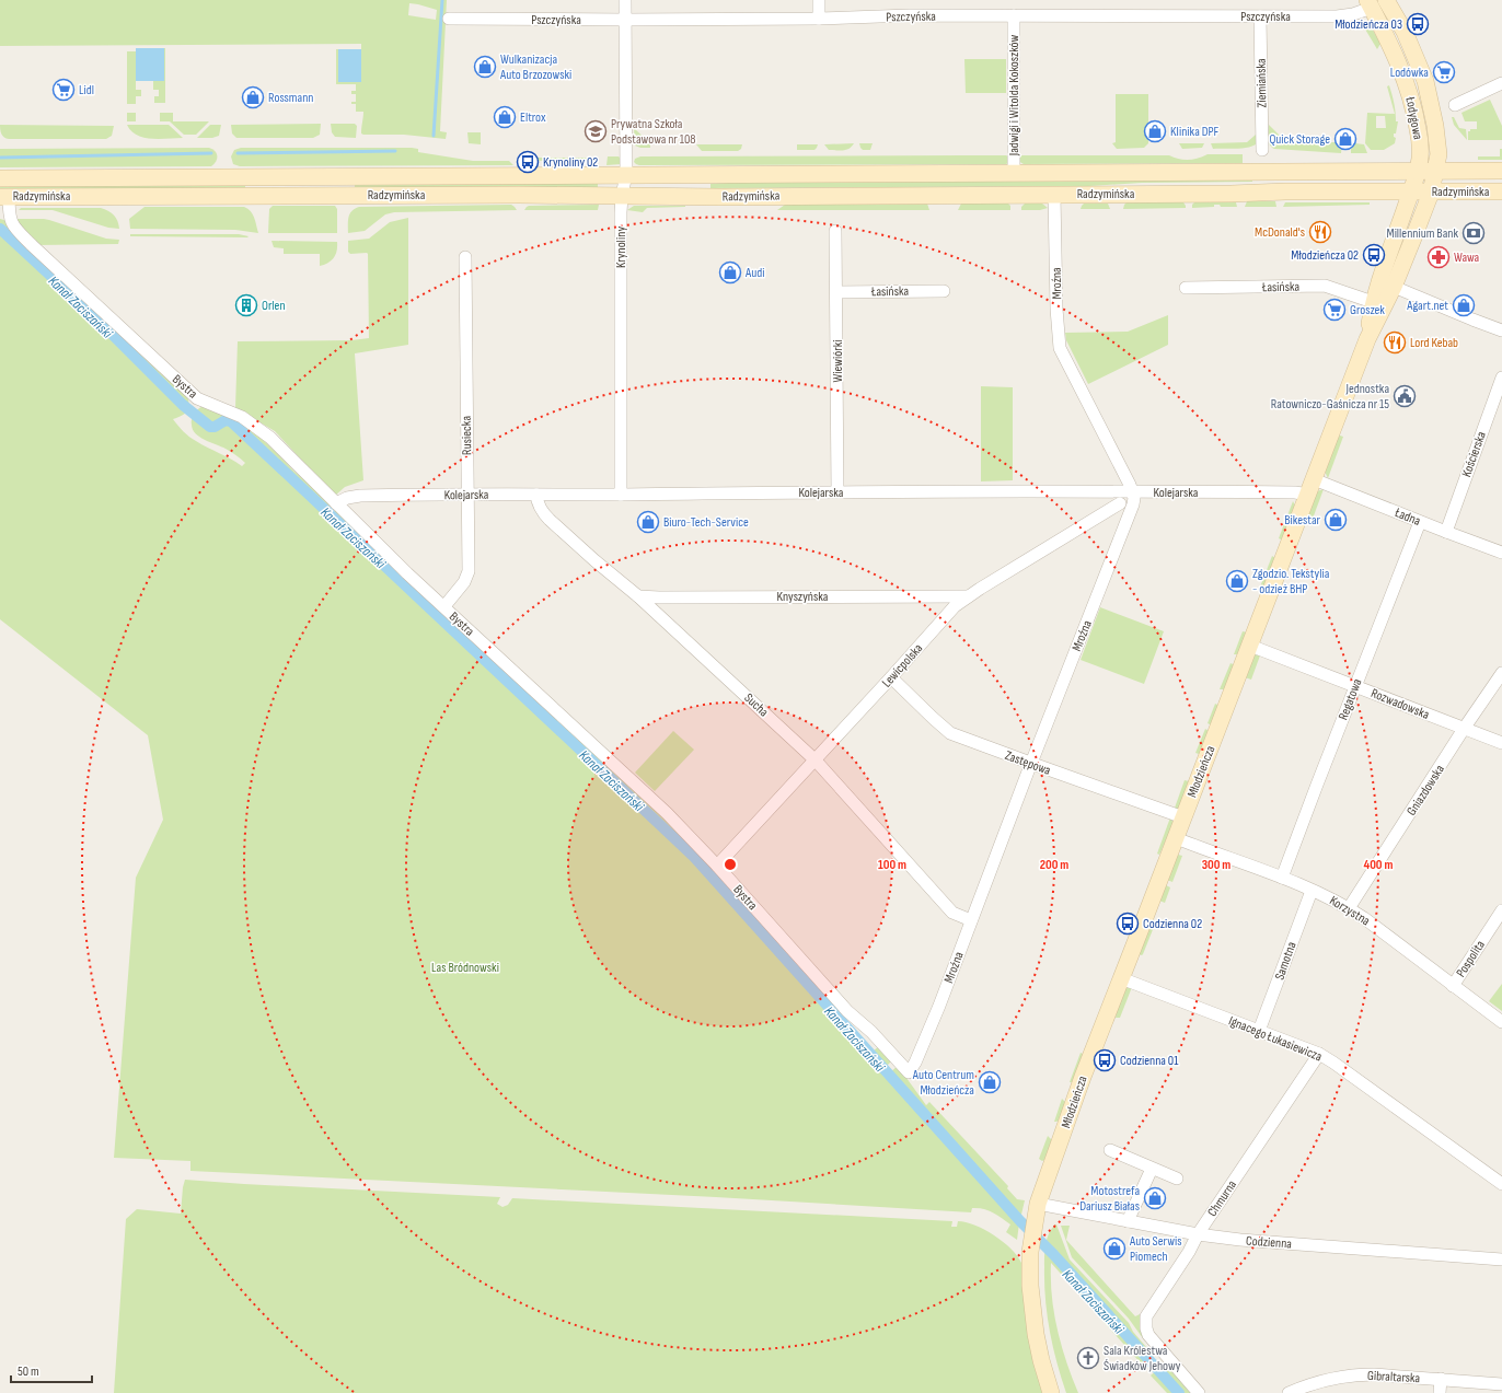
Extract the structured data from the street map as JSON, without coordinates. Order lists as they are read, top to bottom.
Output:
{
  "streets": {
    "main road": ["Łodygowa", "Radzymińska", "Młodzieńcza"],
    "street": [
      "Pszczyńska",
      "Ziemiańska",
      "Jadwigi i Witolda Kokoszków",
      "Krynoliny",
      "Mroźna",
      "Łasińska",
      "Wiewiórki",
      "Bystra",
      "Rusiecka",
      "Kościerska",
      "Kolejarska",
      "Ładna",
      "Knyszyńska",
      "Lewicpolska",
      "Regatowa",
      "Rozwadowska",
      "Sucha",
      "Zastępowa",
      "Gniazdowska",
      "Korzystna",
      "Pospolita",
      "Samotna",
      "Ignacego Łukasiewicza",
      "Chmurna",
      "Codzienna",
      "Gibraltarska"
    ]
  },
  "crossings": [
    ["Pszczyńska", "Ziemiańska"],
    ["Pszczyńska", "Jadwigi i Witolda Kokoszków"],
    ["Pszczyńska", "Łodygowa"],
    ["Pszczyńska", "Krynoliny"],
    ["Jadwigi i Witolda Kokoszków", "Radzymińska"],
    ["Łodygowa", "Radzymińska"],
    ["Łodygowa", "Młodzieńcza"],
    ["Radzymińska", "Krynoliny"],
    ["Radzymińska", "Mroźna"],
    ["Radzymińska", "Bystra"],
    ["Radzymińska", "Młodzieńcza"],
    ["Krynoliny", "Kolejarska"],
    ["Mroźna", "Bystra"],
    ["Mroźna", "Kolejarska"],
    ["Mroźna", "Sucha"],
    ["Mroźna", "Zastępowa"],
    ["Łasińska", "Wiewiórki"],
    ["Łasińska", "Młodzieńcza"],
    ["Wiewiórki", "Kolejarska"],
    ["Bystra", "Rusiecka"],
    ["Bystra", "Kolejarska"],
    ["Bystra", "Lewicpolska"],
    ["Rusiecka", "Kolejarska"],
    ["Kościerska", "Ładna"],
    ["Kolejarska", "Sucha"],
    ["Kolejarska", "Młodzieńcza"],
    ["Ładna", "Regatowa"],
    ["Ładna", "Młodzieńcza"],
    ["Knyszyńska", "Lewicpolska"],
    ["Knyszyńska", "Sucha"],
    ["Lewicpolska", "Sucha"],
    ["Lewicpolska", "Zastępowa"],
    ["Regatowa", "Rozwadowska"],
    ["Regatowa", "Korzystna"],
    ["Rozwadowska", "Młodzieńcza"],
    ["Rozwadowska", "Gniazdowska"],
    ["Zastępowa", "Młodzieńcza"],
    ["Młodzieńcza", "Korzystna"],
    ["Młodzieńcza", "Ignacego Łukasiewicza"],
    ["Młodzieńcza", "Codzienna"],
    ["Gniazdowska", "Korzystna"],
    ["Korzystna", "Pospolita"],
    ["Korzystna", "Samotna"],
    ["Samotna", "Ignacego Łukasiewicza"],
    ["Ignacego Łukasiewicza", "Chmurna"],
    ["Chmurna", "Codzienna"]
  ],
  "water": ["Kanał Zaciszański"],
  "parks": ["Las Bródnowski"],
  "places": {
    "bus stop": [
      "Młodzieńcza 03",
      "Krynoliny 02",
      "Młodzieńcza 02",
      "Codzienna 02",
      "Codzienna 01"
    ],
    "shop": [
      "Wulkanizacja Auto Brzozowski",
      "Rossmann",
      "Eltrox",
      "Klinika DPF",
      "Quick Storage",
      "Audi",
      "Agart.net",
      "Bikestar",
      "Biuro-Tech-Service",
      "Zgodzio. Tekstylia - odzież BHP",
      "Auto Centrum Młodzieńcza",
      "Motostrefa Dariusz Białas",
      "Auto Serwis Piomech"
    ],
    "supermarket": ["Lodówka", "Lidl", "Groszek"],
    "school or university": ["Prywatna Szkoła Podstawowa nr 108"],
    "restaurant": ["McDonald's", "Lord Kebab"],
    "bank": ["Millennium Bank"],
    "pharmacy": ["Wawa"],
    "building": ["Orlen"],
    "public building": ["Jednostka Ratowniczo-Gaśnicza nr 15"],
    "church": ["Sala Królestwa Świadków Jehowy"]
  },
  "scale_bar": "50 m",
  "rings": [
    "100 m",
    "200 m",
    "300 m",
    "400 m"
  ]
}
